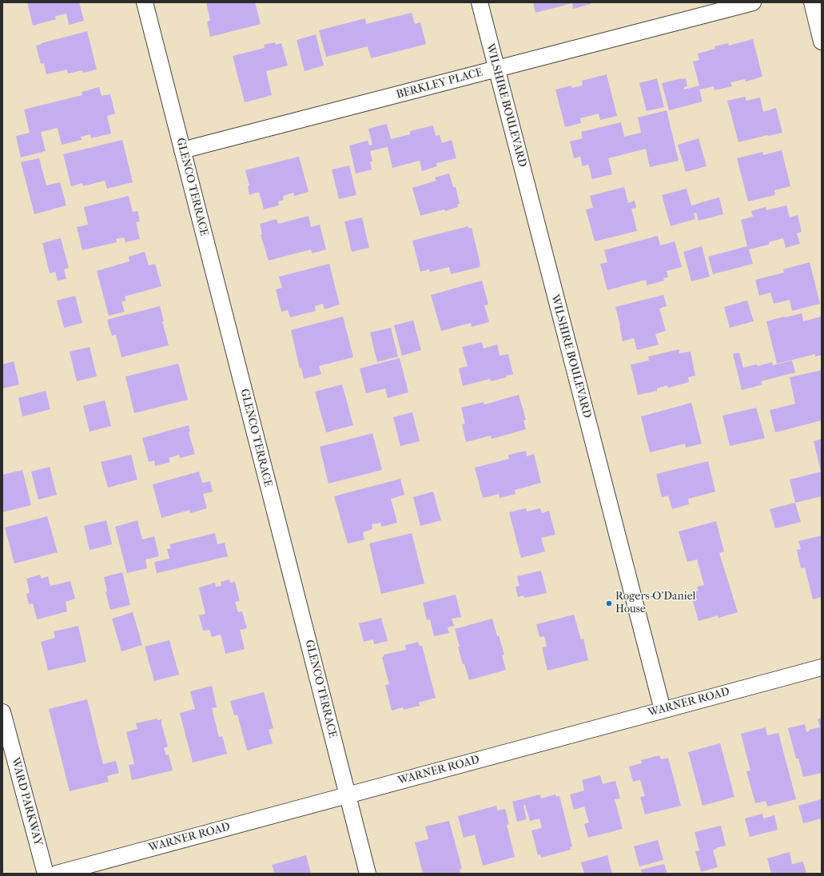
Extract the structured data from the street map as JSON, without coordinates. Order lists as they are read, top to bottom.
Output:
{
  "streets": {
    "street": [
      "BERKLEY PLACE",
      "WILSHIRE BOULEVARD",
      "GLENCO TERRACE",
      "WARNER ROAD",
      "WARD PARKWAY"
    ]
  },
  "crossings": [
    ["BERKLEY PLACE", "WILSHIRE BOULEVARD"],
    ["BERKLEY PLACE", "GLENCO TERRACE"],
    ["WILSHIRE BOULEVARD", "WARNER ROAD"],
    ["GLENCO TERRACE", "WARNER ROAD"]
  ],
  "places": ["Rogers-O'Daniel House"]
}
